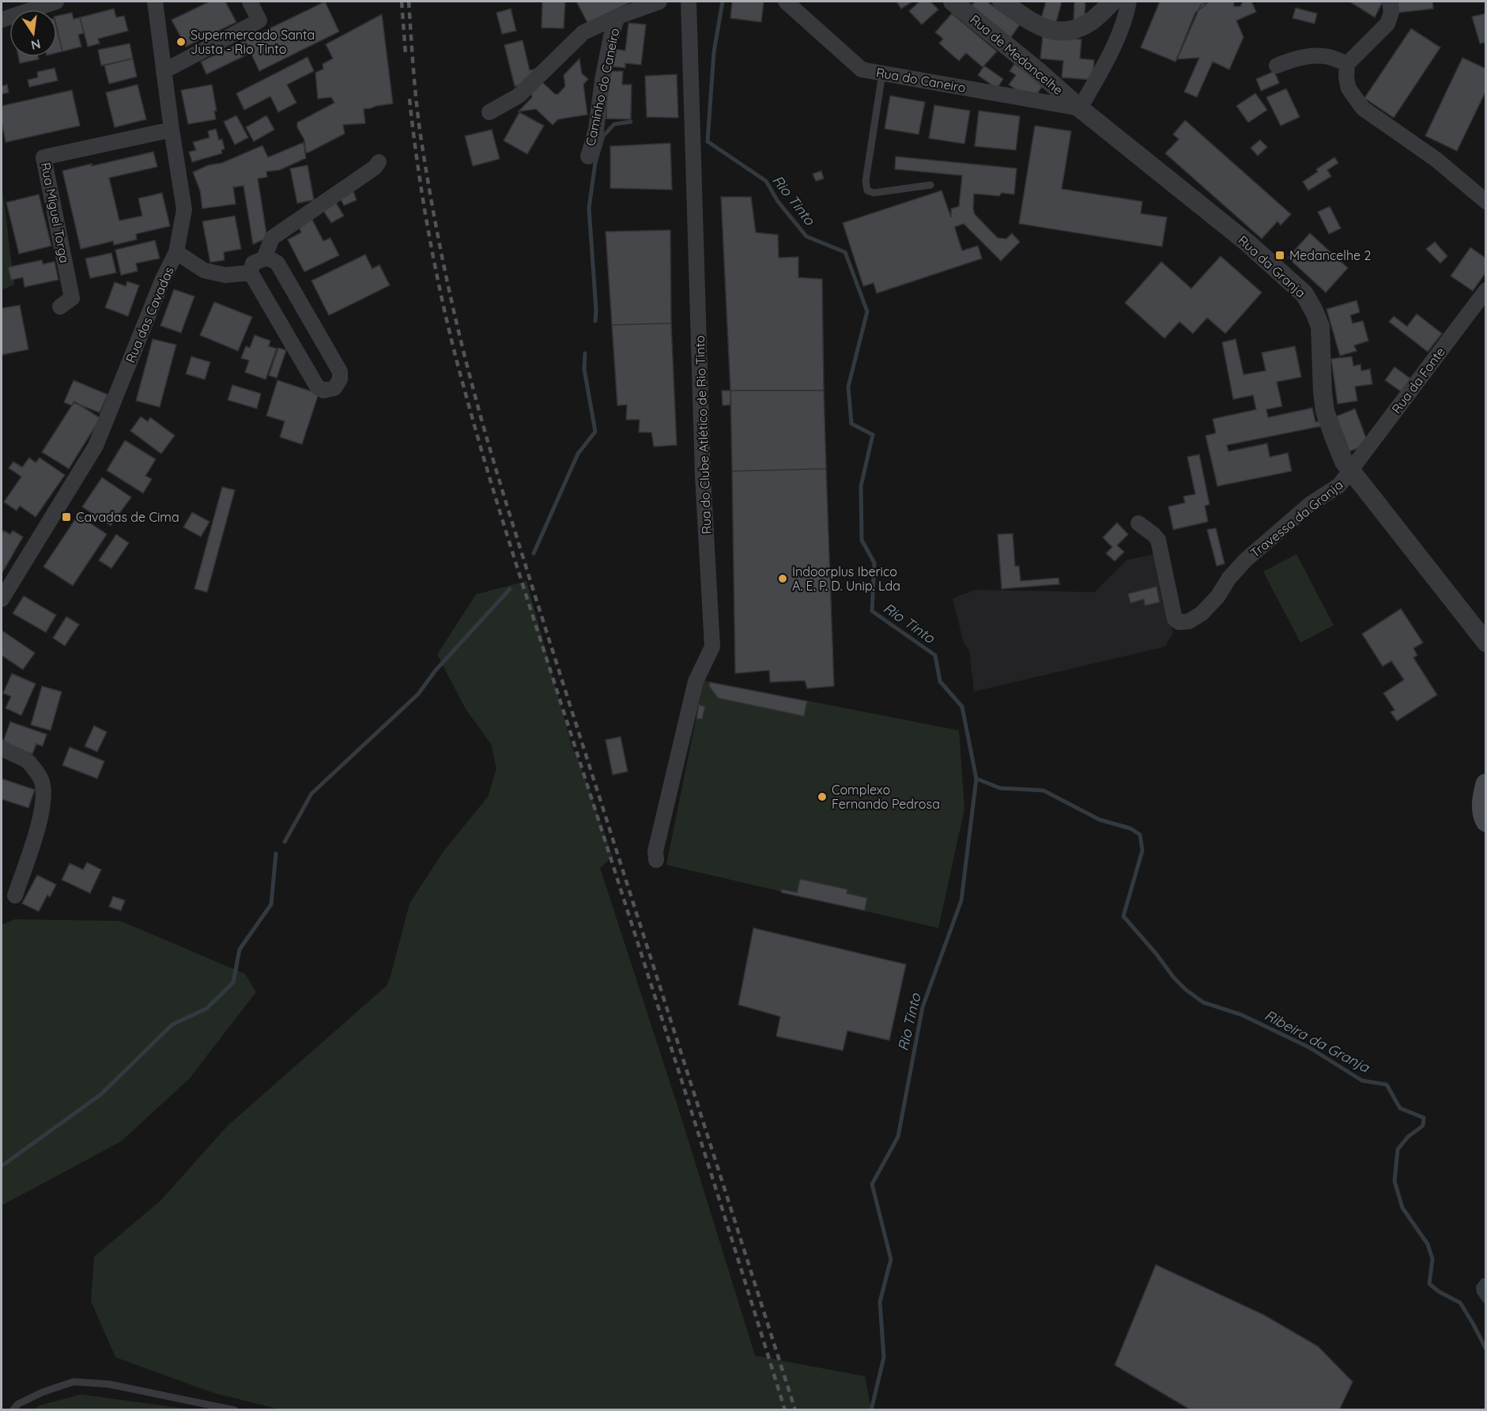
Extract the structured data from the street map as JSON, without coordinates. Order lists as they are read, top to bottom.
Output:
{
  "streets": {
    "street": [
      "Rua de Medancelhe",
      "Rua do Caneiro",
      "Caminho do Caneiro",
      "Rua Miguel Torga",
      "Rua da Granja",
      "Rua das Cavadas",
      "Rua da Fonte",
      "Rua do Clube Atlético de Rio Tinto",
      "Travessa da Granja"
    ]
  },
  "crossings": [
    ["Rua de Medancelhe", "Rua do Caneiro"],
    ["Rua de Medancelhe", "Rua da Granja"],
    ["Rua do Caneiro", "Rua da Granja"],
    ["Rua Miguel Torga", "Rua das Cavadas"],
    ["Rua da Granja", "Rua da Fonte"],
    ["Rua da Granja", "Travessa da Granja"],
    ["Rua da Fonte", "Travessa da Granja"]
  ],
  "water": ["Rio Tinto", "Ribeira da Granja"],
  "places": {
    "other": ["Supermercado Santa Justa - Rio Tinto", "Indoorplus Iberico A. E. P. D. Unip. Lda", "Complexo Fernando Pedrosa"],
    "transit": ["Medancelhe 2", "Cavadas de Cima"]
  },
  "north": "bottom"
}
